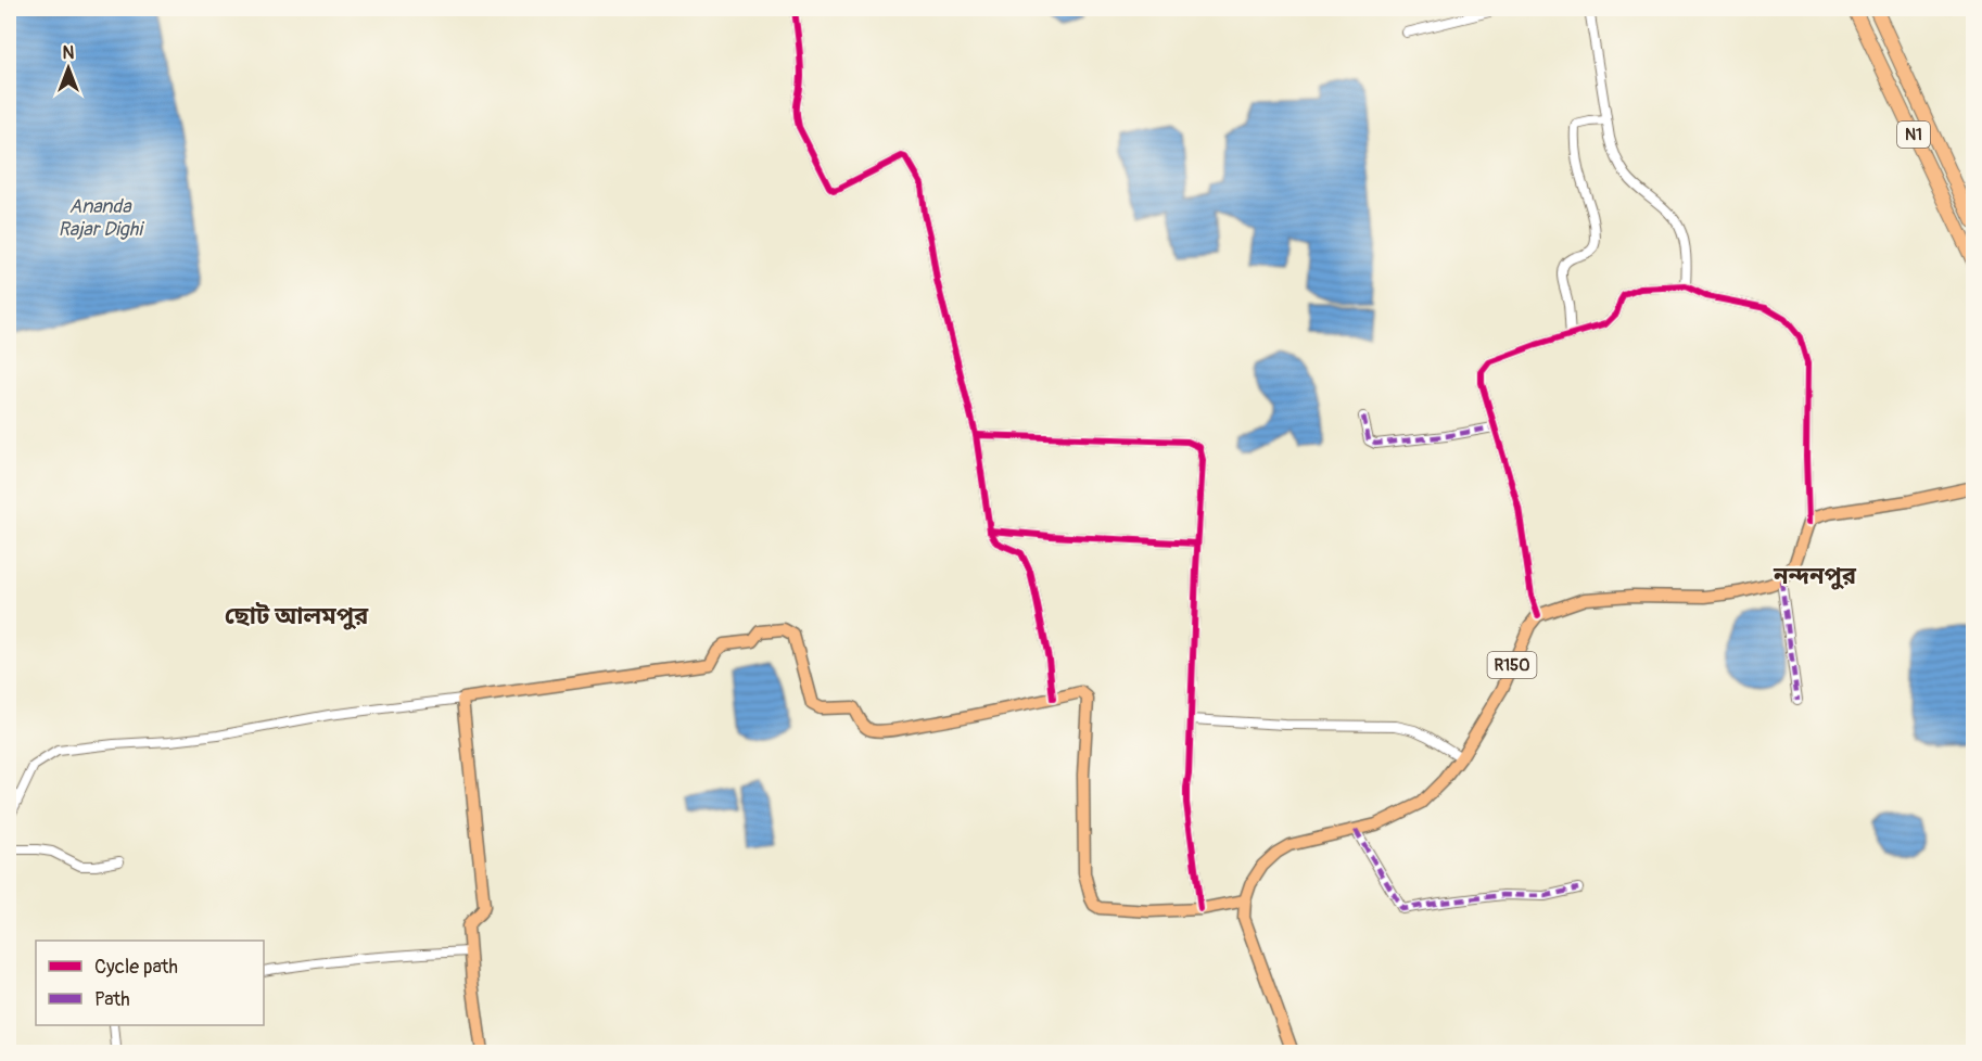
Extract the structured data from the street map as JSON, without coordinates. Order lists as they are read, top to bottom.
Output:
{
  "streets": {
    "highway": ["N1"],
    "main road": ["R150"]
  },
  "districts": ["নন্দনপুর", "ছোট আলমপুর"],
  "water": ["Ananda Rajar Dighi"],
  "legend": ["Cycle path", "Path"],
  "north": "top"
}
